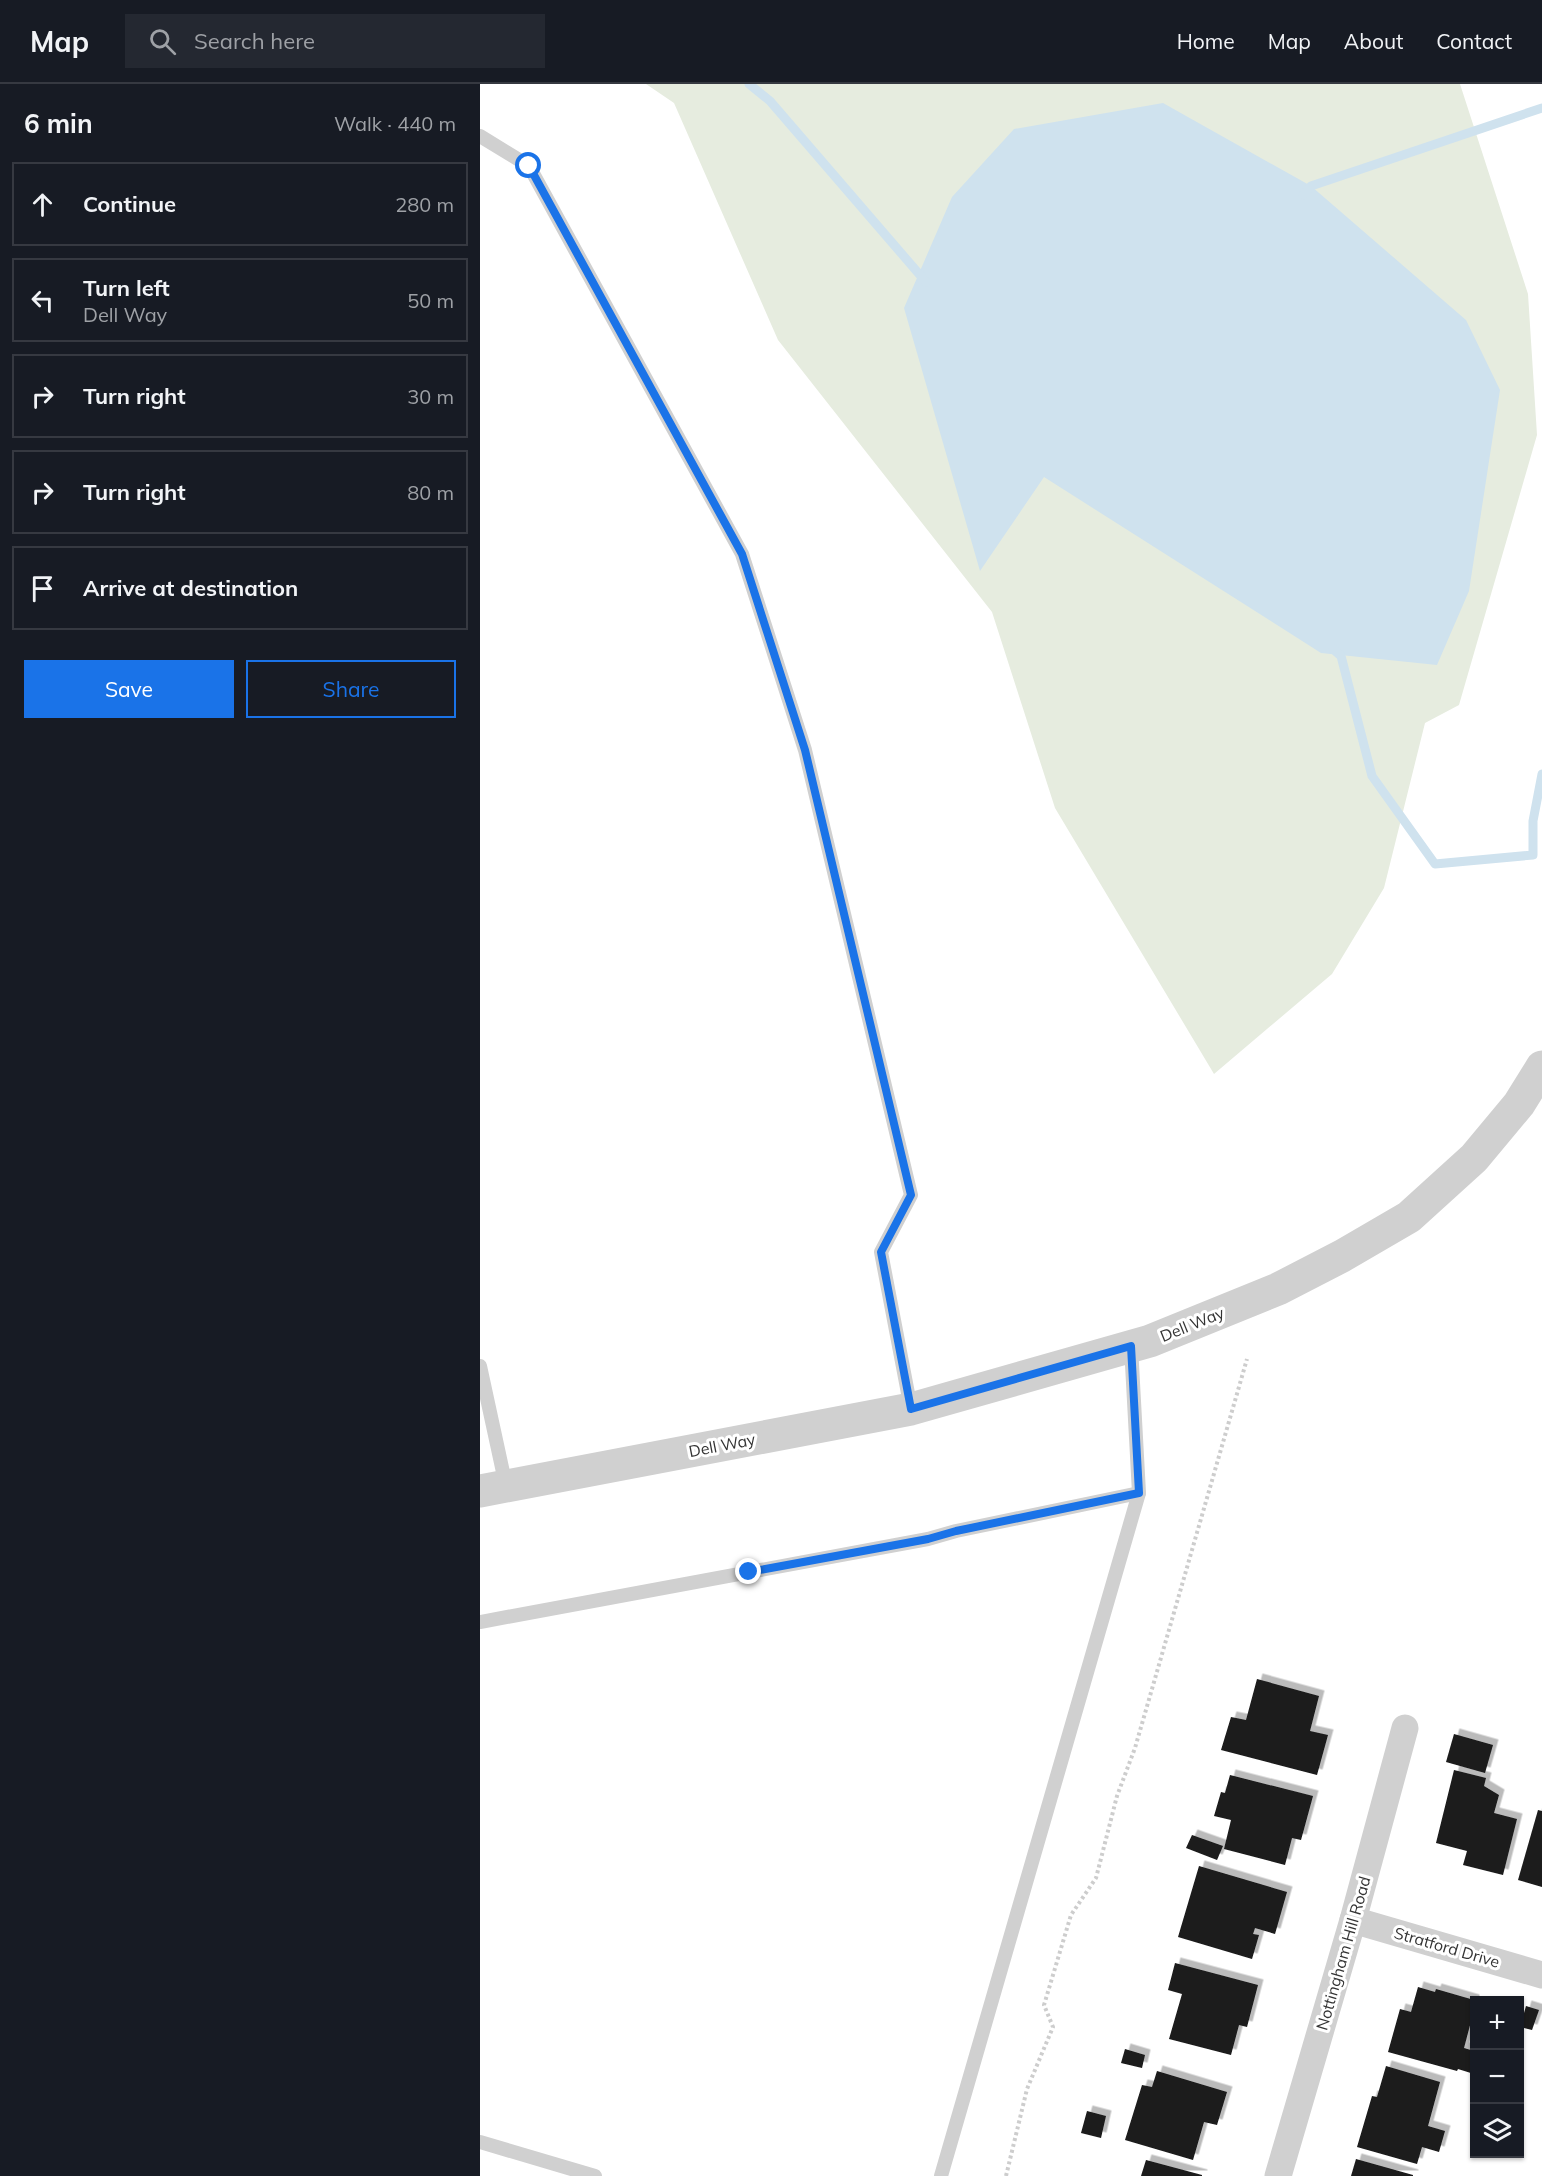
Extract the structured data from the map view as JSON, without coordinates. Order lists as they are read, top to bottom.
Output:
{
  "streets": {
    "street": ["Dell Way", "Stratford Drive", "Nottingham Hill Road"]
  },
  "crossings": [
    ["Stratford Drive", "Nottingham Hill Road"]
  ],
  "page": {
    "header": "Map",
    "search": "Search here",
    "nav": [
      "Home",
      "Map",
      "About",
      "Contact"
    ],
    "heading": ["6 min", "Walk · 440 m"],
    "list": [
      ["Continue", "280 m"],
      ["Turn left", "Dell Way", "50 m"],
      ["Turn right", "30 m"],
      ["Turn right", "80 m"],
      "Arrive at destination"
    ],
    "buttons": ["Save", "Share"],
    "map_buttons": ["+", "−"]
  }
}
